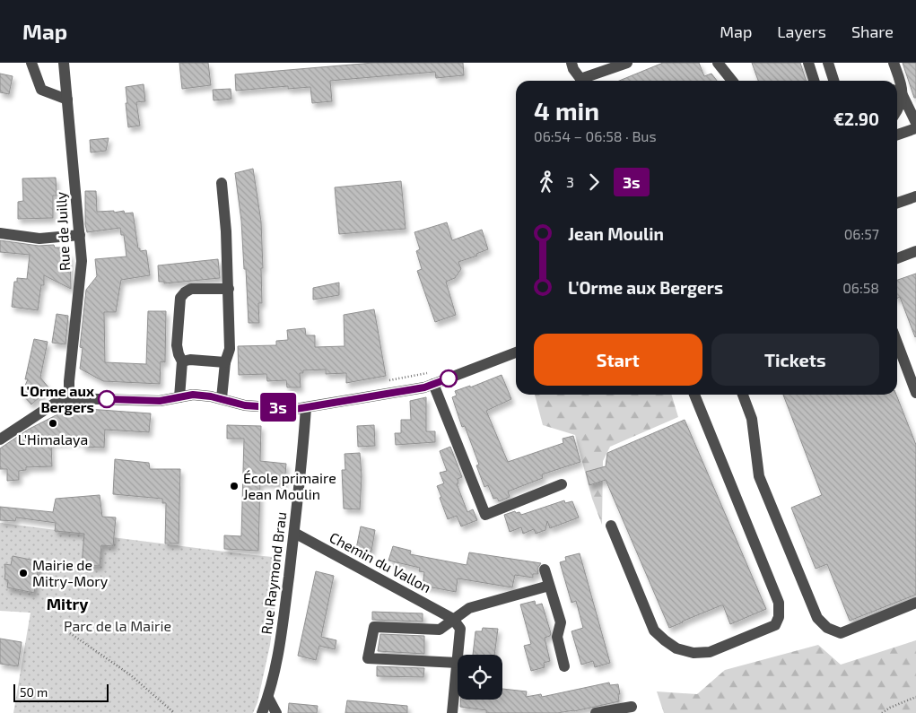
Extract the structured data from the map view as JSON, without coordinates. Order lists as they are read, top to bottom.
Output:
{
  "streets": {
    "street": ["Rue de Juilly", "Chemin du Vallon", "Rue Raymond Brau"]
  },
  "crossings": [
    ["Chemin du Vallon", "Rue Raymond Brau"]
  ],
  "districts": ["Mitry"],
  "parks": ["Parc de la Mairie"],
  "places": [
    "L'Orme aux Bergers",
    "L'Himalaya",
    "École primaire Jean Moulin",
    "Mairie de Mitry-Mory"
  ],
  "lines": ["bus line 3s"],
  "scale_bar": "50 m",
  "page": {
    "header": "Map",
    "nav": ["Map", "Layers", "Share"],
    "on_map": "3s",
    "heading": ["4 min", "06:54 – 06:58 · Bus", "€2.90"],
    "legs": ["3", "3s"],
    "list": [
      {
        "name": "Jean Moulin",
        "value": "06:57"
      },
      {
        "name": "L'Orme aux Bergers",
        "value": "06:58"
      }
    ],
    "buttons": ["Start", "Tickets"],
    "scale": "50 m"
  }
}
